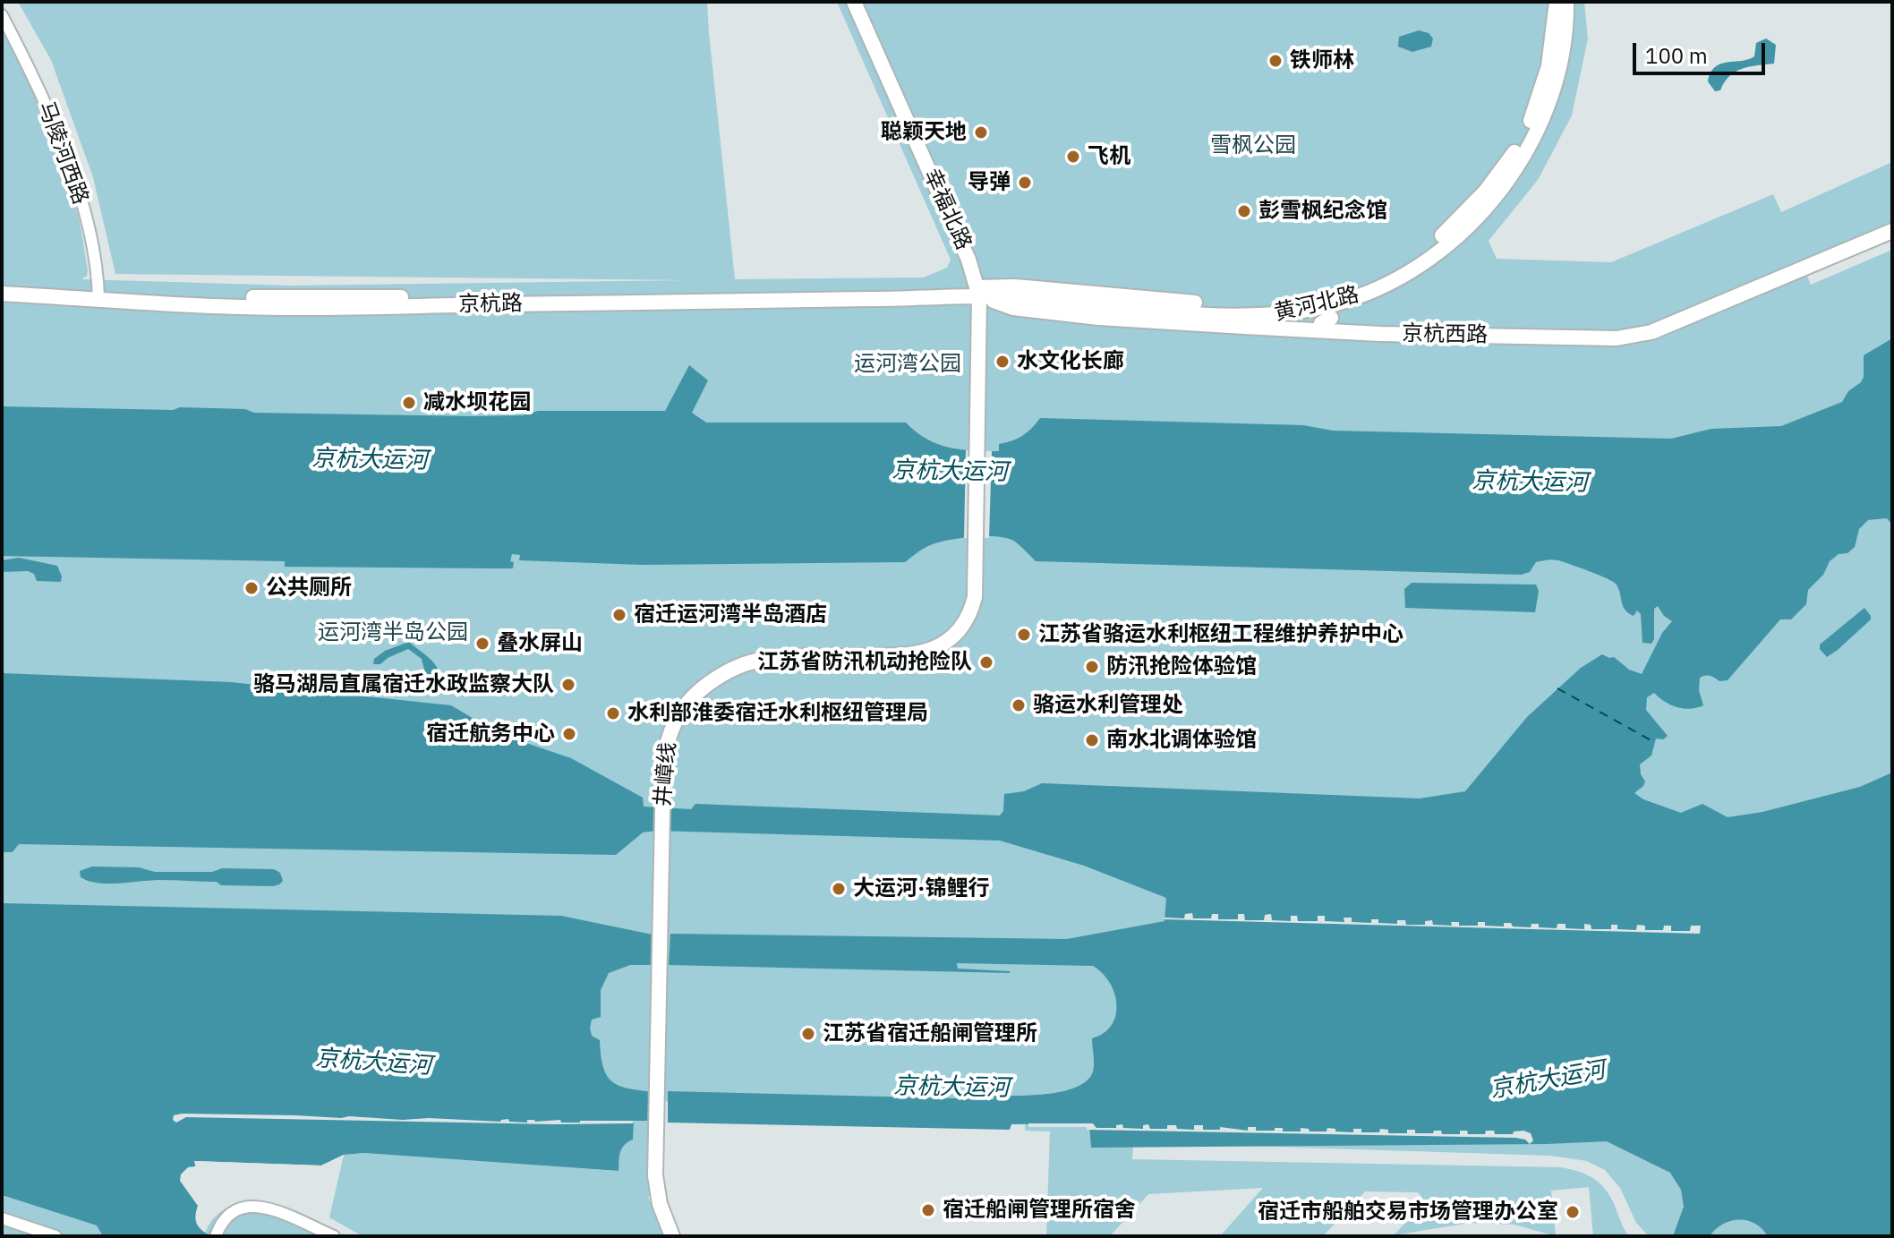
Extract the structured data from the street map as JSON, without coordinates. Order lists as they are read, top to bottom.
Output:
{
  "streets": {
    "main road": [
      "幸福北路",
      "京杭路",
      "黄河北路",
      "京杭西路",
      "井嶂线"
    ],
    "street": ["马陵河西路"]
  },
  "crossings": [
    ["马陵河西路", "京杭路"],
    ["幸福北路", "京杭路"],
    ["幸福北路", "黄河北路"],
    ["幸福北路", "京杭西路"],
    ["幸福北路", "井嶂线"],
    ["京杭路", "黄河北路"],
    ["京杭路", "京杭西路"],
    ["黄河北路", "京杭西路"]
  ],
  "water": ["京杭大运河"],
  "parks": ["雪枫公园", "运河湾公园", "运河湾半岛公园"],
  "places": [
    "铁师林",
    "聪颖天地",
    "飞机",
    "导弹",
    "彭雪枫纪念馆",
    "水文化长廊",
    "减水坝花园",
    "公共厕所",
    "宿迁运河湾半岛酒店",
    "江苏省骆运水利枢纽工程维护养护中心",
    "叠水屏山",
    "江苏省防汛机动抢险队",
    "防汛抢险体验馆",
    "骆马湖局直属宿迁水政监察大队",
    "骆运水利管理处",
    "水利部淮委宿迁水利枢纽管理局",
    "宿迁航务中心",
    "南水北调体验馆",
    "大运河·锦鲤行",
    "江苏省宿迁船闸管理所",
    "宿迁船闸管理所宿舍",
    "宿迁市船舶交易市场管理办公室"
  ],
  "scale_bar": "100 m"
}
